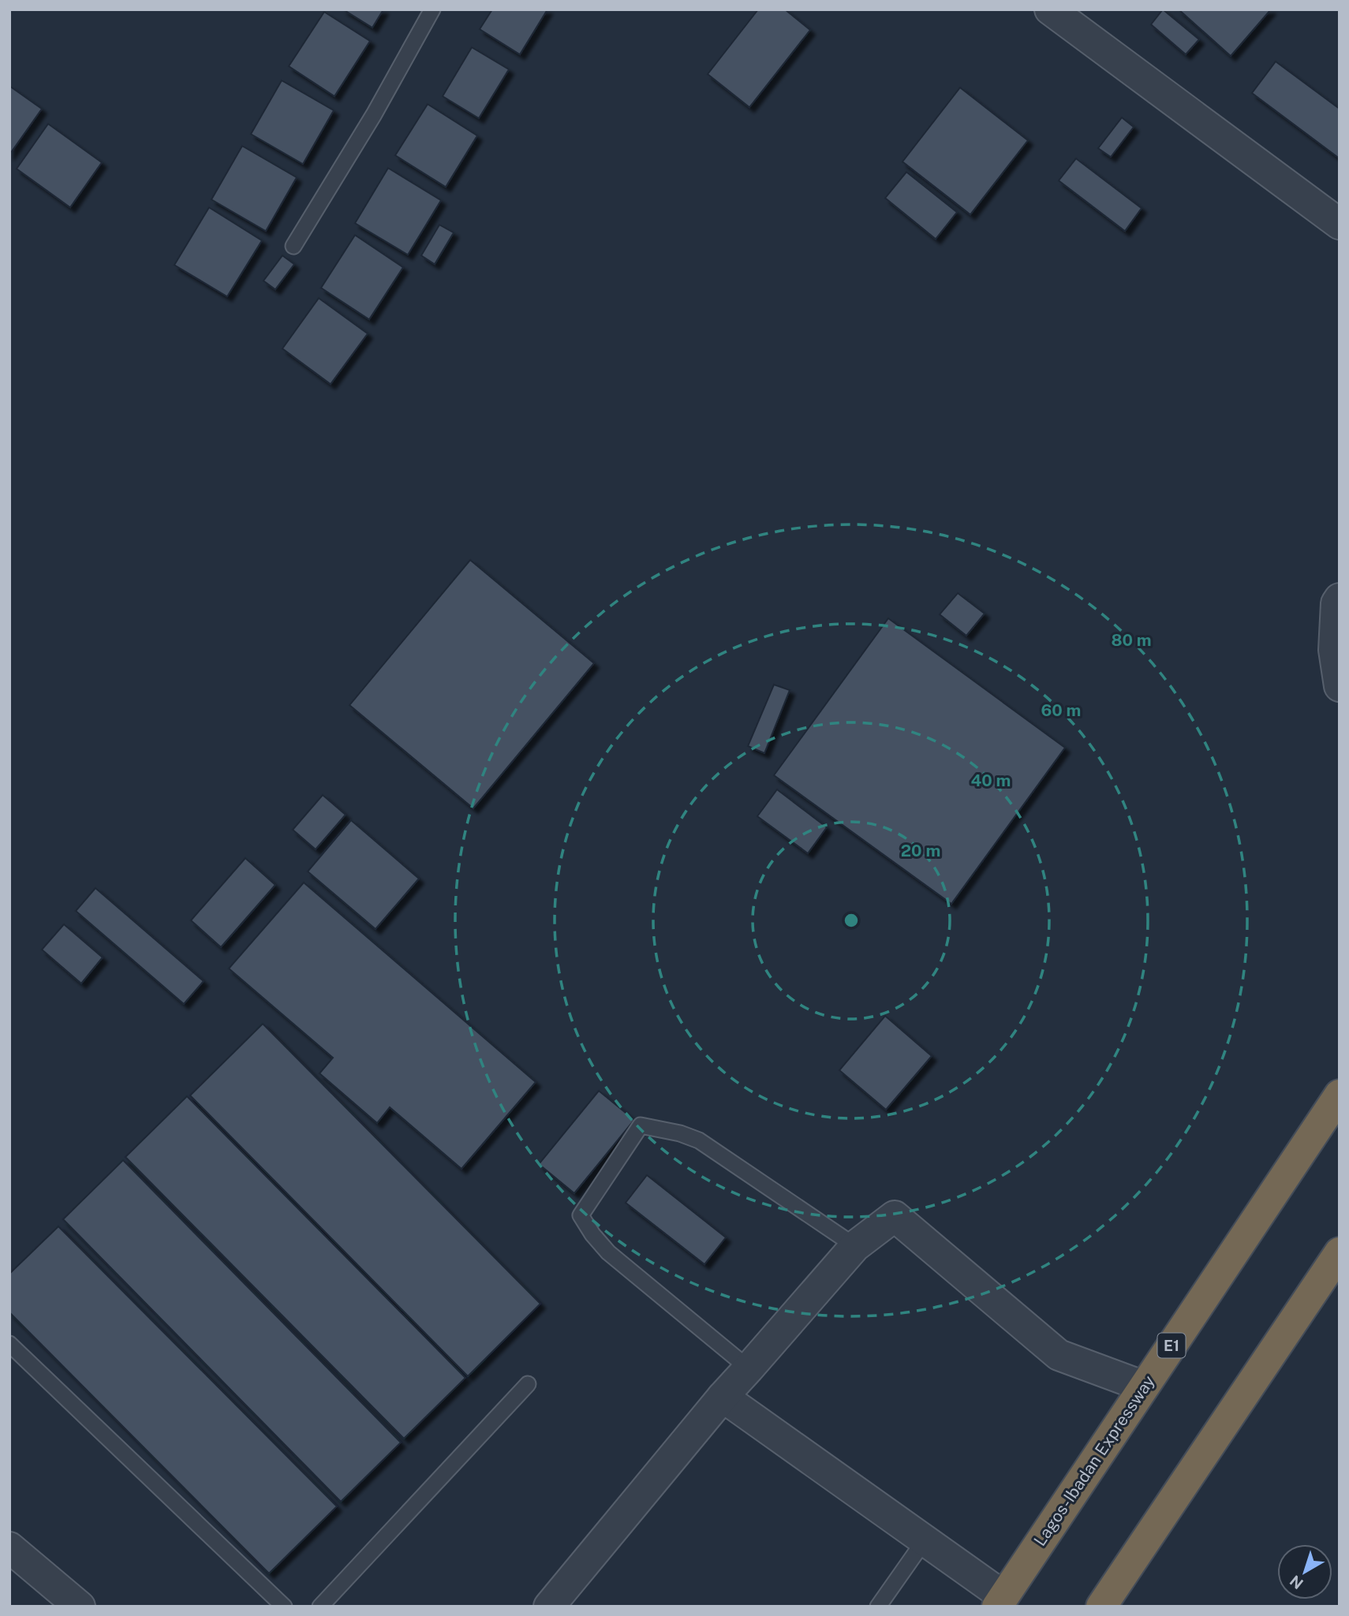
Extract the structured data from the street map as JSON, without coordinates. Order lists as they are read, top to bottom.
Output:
{
  "streets": {
    "highway": ["E1", "Lagos-Ibadan Expressway"]
  },
  "north": "bottom left",
  "rings": [
    "80 m",
    "60 m",
    "40 m",
    "20 m"
  ]
}
